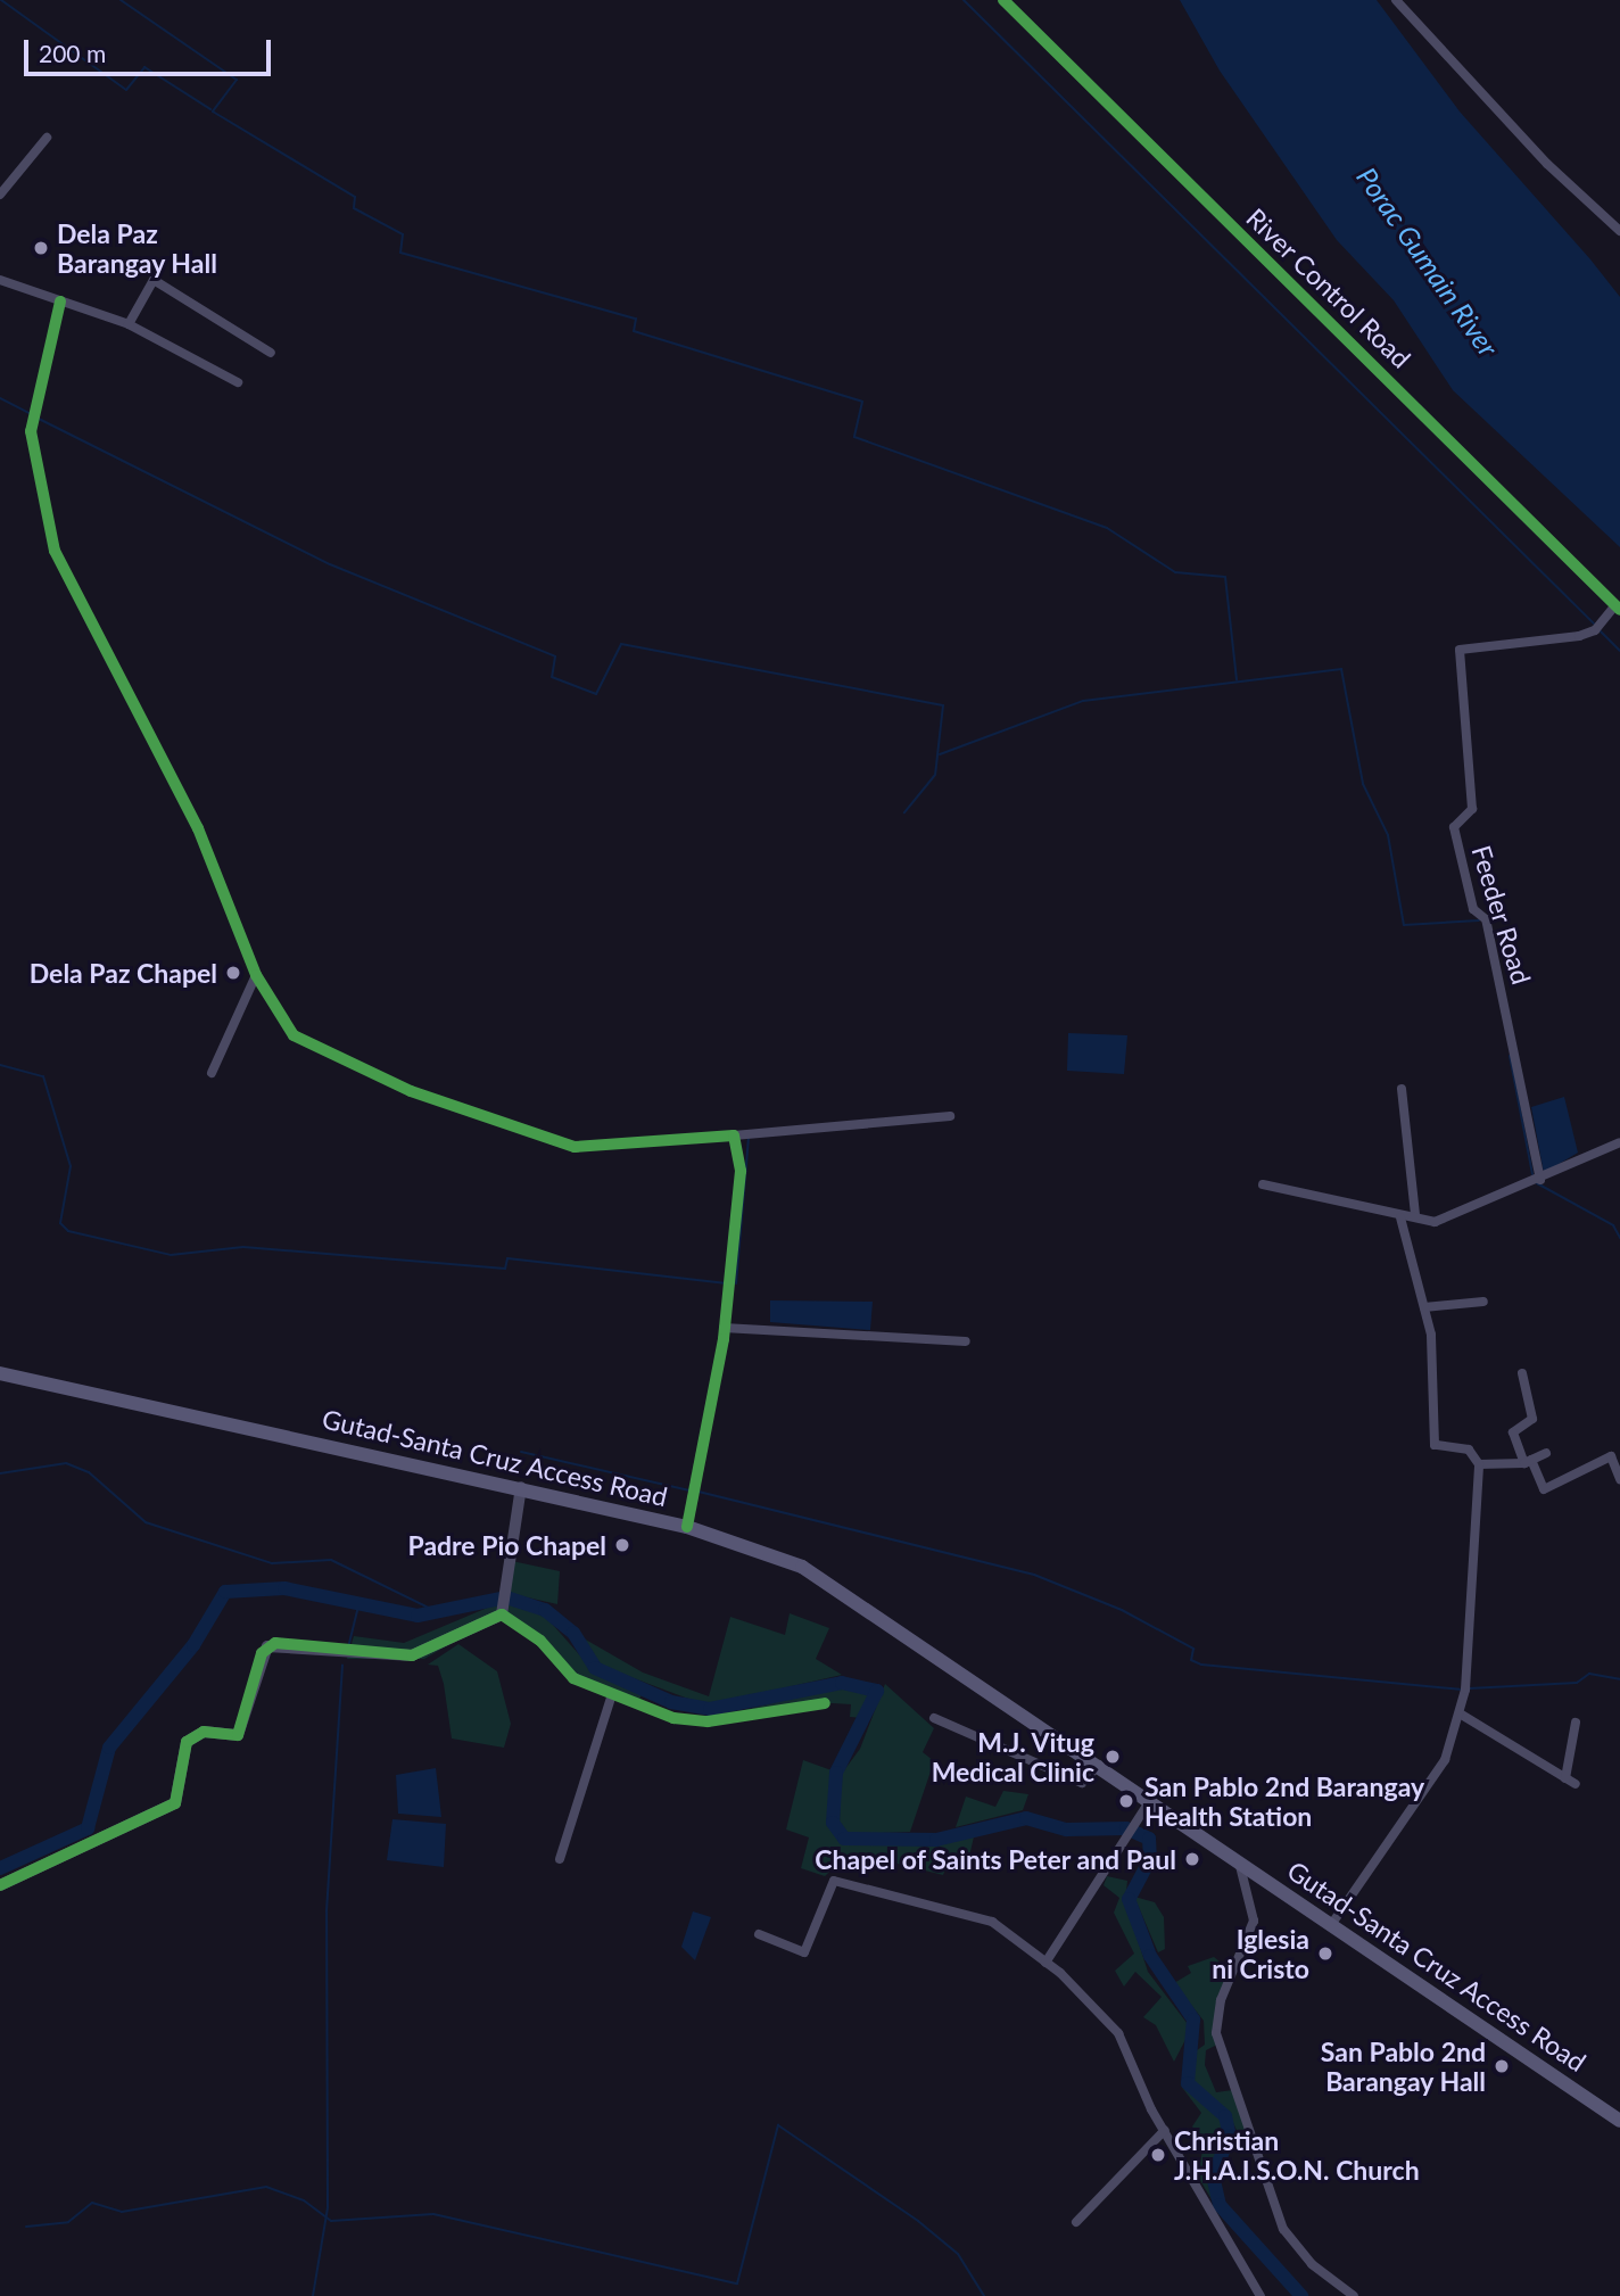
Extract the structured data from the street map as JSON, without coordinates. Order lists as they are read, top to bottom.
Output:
{
  "streets": {
    "main road": ["Gutad-Santa Cruz Access Road"],
    "street": ["River Control Road", "Feeder Road"]
  },
  "crossings": [
    ["River Control Road", "Feeder Road"]
  ],
  "water": ["Porac Gumain River"],
  "places": [
    "Dela Paz Barangay Hall",
    "Dela Paz Chapel",
    "Padre Pio Chapel",
    "M.J. Vitug Medical Clinic",
    "San Pablo 2nd Barangay Health Station",
    "Chapel of Saints Peter and Paul",
    "Iglesia ni Cristo",
    "San Pablo 2nd Barangay Hall",
    "Christian J.H.A.I.S.O.N. Church"
  ],
  "scale_bar": "200 m"
}
